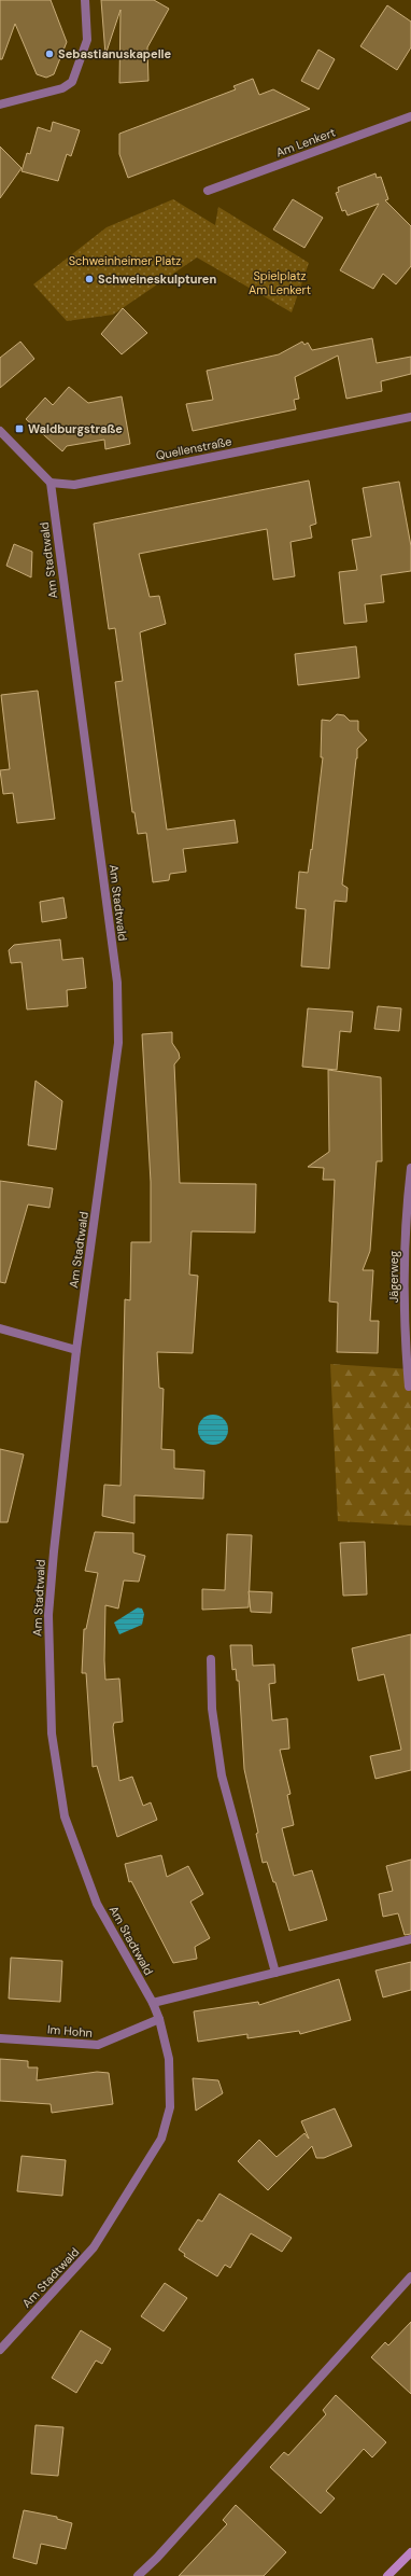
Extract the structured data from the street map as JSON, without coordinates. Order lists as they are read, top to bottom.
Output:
{
  "streets": {
    "street": [
      "Am Lenkert",
      "Quellenstraße",
      "Am Stadtwald",
      "Jägerweg",
      "Im Hohn"
    ]
  },
  "crossings": [
    ["Quellenstraße", "Am Stadtwald"],
    ["Am Stadtwald", "Im Hohn"]
  ],
  "parks": ["Schweinheimer Platz", "Spielplatz Am Lenkert"],
  "places": {
    "other": ["Sebastianuskapelle", "Schweineskulpturen"],
    "transit": ["Waldburgstraße"]
  }
}
